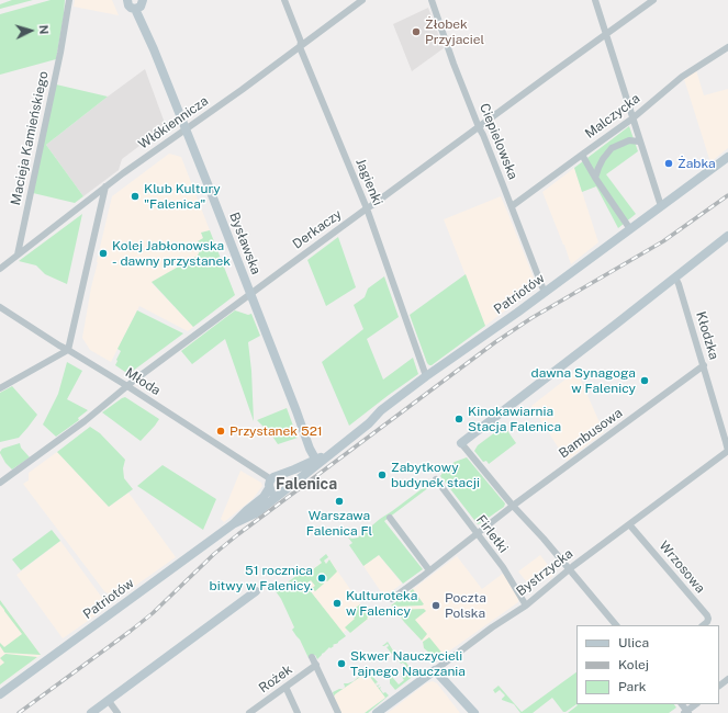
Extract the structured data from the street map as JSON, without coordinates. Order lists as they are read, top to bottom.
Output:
{
  "streets": {
    "main road": ["Bysławska", "Patriotów", "Bystrzycka"],
    "street": [
      "Malczycka",
      "Włókiennicza",
      "Macieja Kamieńskiego",
      "Ciepielowska",
      "Jagienki",
      "Derkaczy",
      "Kłodzka",
      "Młoda",
      "Bambusowa",
      "Firletki",
      "Wrzosowa",
      "Rożek"
    ]
  },
  "crossings": [
    ["Malczycka", "Ciepielowska"],
    ["Włókiennicza", "Macieja Kamieńskiego"],
    ["Włókiennicza", "Jagienki"],
    ["Włókiennicza", "Bysławska"],
    ["Ciepielowska", "Derkaczy"],
    ["Ciepielowska", "Patriotów"],
    ["Jagienki", "Derkaczy"],
    ["Jagienki", "Patriotów"],
    ["Derkaczy", "Bysławska"],
    ["Derkaczy", "Młoda"],
    ["Bysławska", "Patriotów"],
    ["Patriotów", "Młoda"],
    ["Kłodzka", "Bambusowa"],
    ["Kłodzka", "Bystrzycka"],
    ["Bambusowa", "Firletki"],
    ["Firletki", "Bystrzycka"],
    ["Wrzosowa", "Bystrzycka"]
  ],
  "districts": ["Falenica"],
  "places": [
    "Żłobek Przyjaciel",
    "Żabka",
    "Klub Kultury \"Falenica\"",
    "Kolej Jabłonowska - dawny przystanek",
    "dawna Synagoga w Falenicy",
    "Kinokawiarnia Stacja Falenica",
    "Przystanek 521",
    "Zabytkowy budynek stacji",
    "Warszawa Falenica Fl",
    "51 rocznica bitwy w Falenicy.",
    "Kulturoteka w Falenicy",
    "Poczta Polska",
    "Skwer Nauczycieli Tajnego Nauczania"
  ],
  "legend": ["Ulica", "Kolej", "Park"],
  "north": "right"
}
